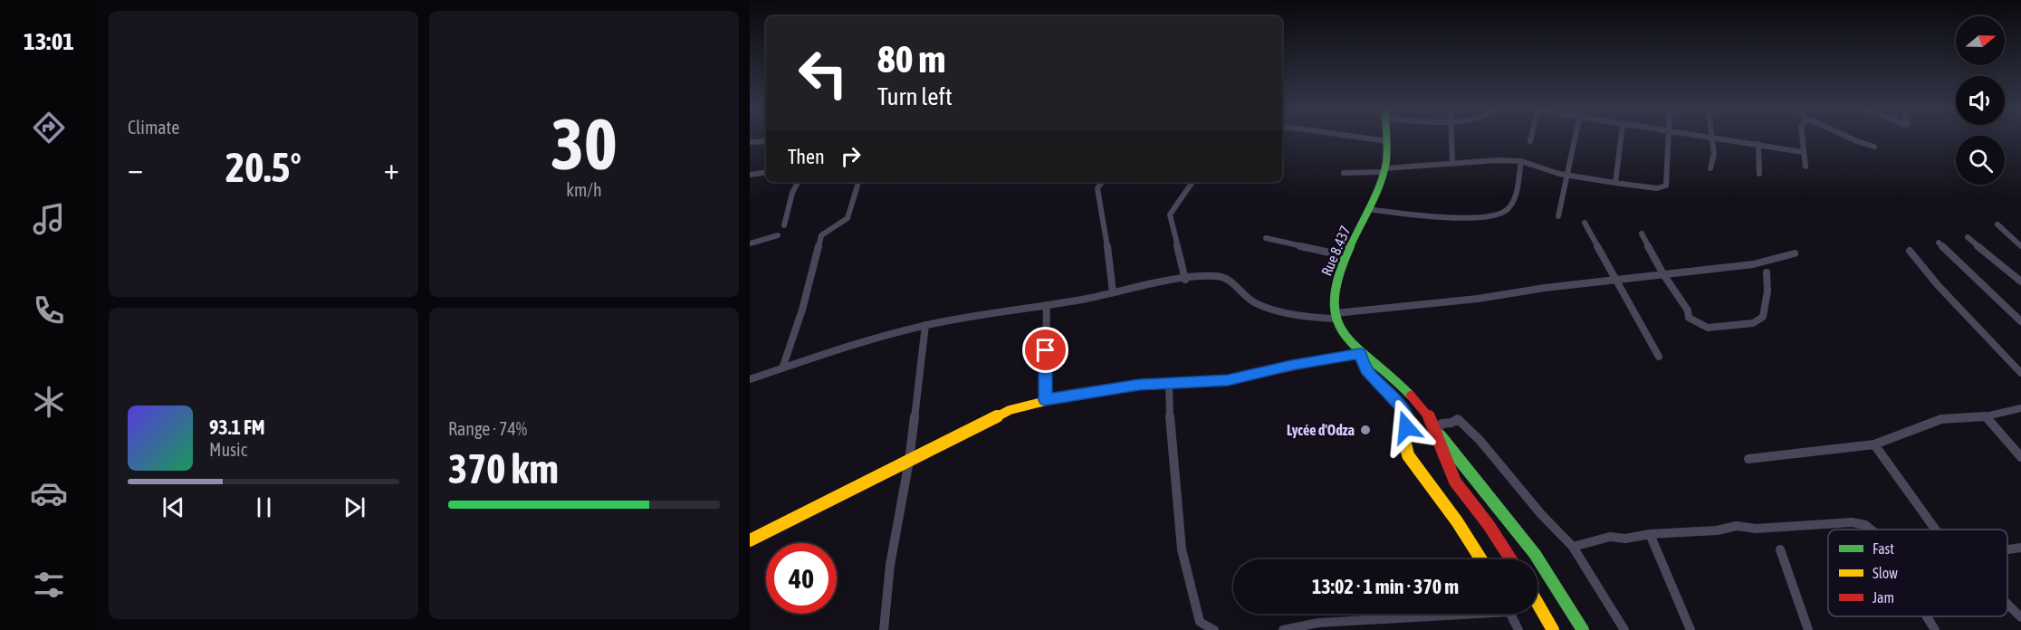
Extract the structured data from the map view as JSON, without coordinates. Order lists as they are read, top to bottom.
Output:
{
  "streets": {
    "main road": ["Rue 8.437"]
  },
  "places": ["Lycée d'Odza"],
  "legend": ["Fast", "Slow", "Jam"],
  "north": "right",
  "page": {
    "tabs": "13:01",
    "tile": [
      "Climate",
      ["30", "km/h"],
      ["Range · 74%", "370 km"]
    ],
    "turn": ["80 m", "Turn left"],
    "then": "Then",
    "heat": ["−", "20.5°", "+"],
    "song": ["93.1 FM", "Music"],
    "limit": "40",
    "trip": "13:02 · 1 min · 370 m"
  }
}
